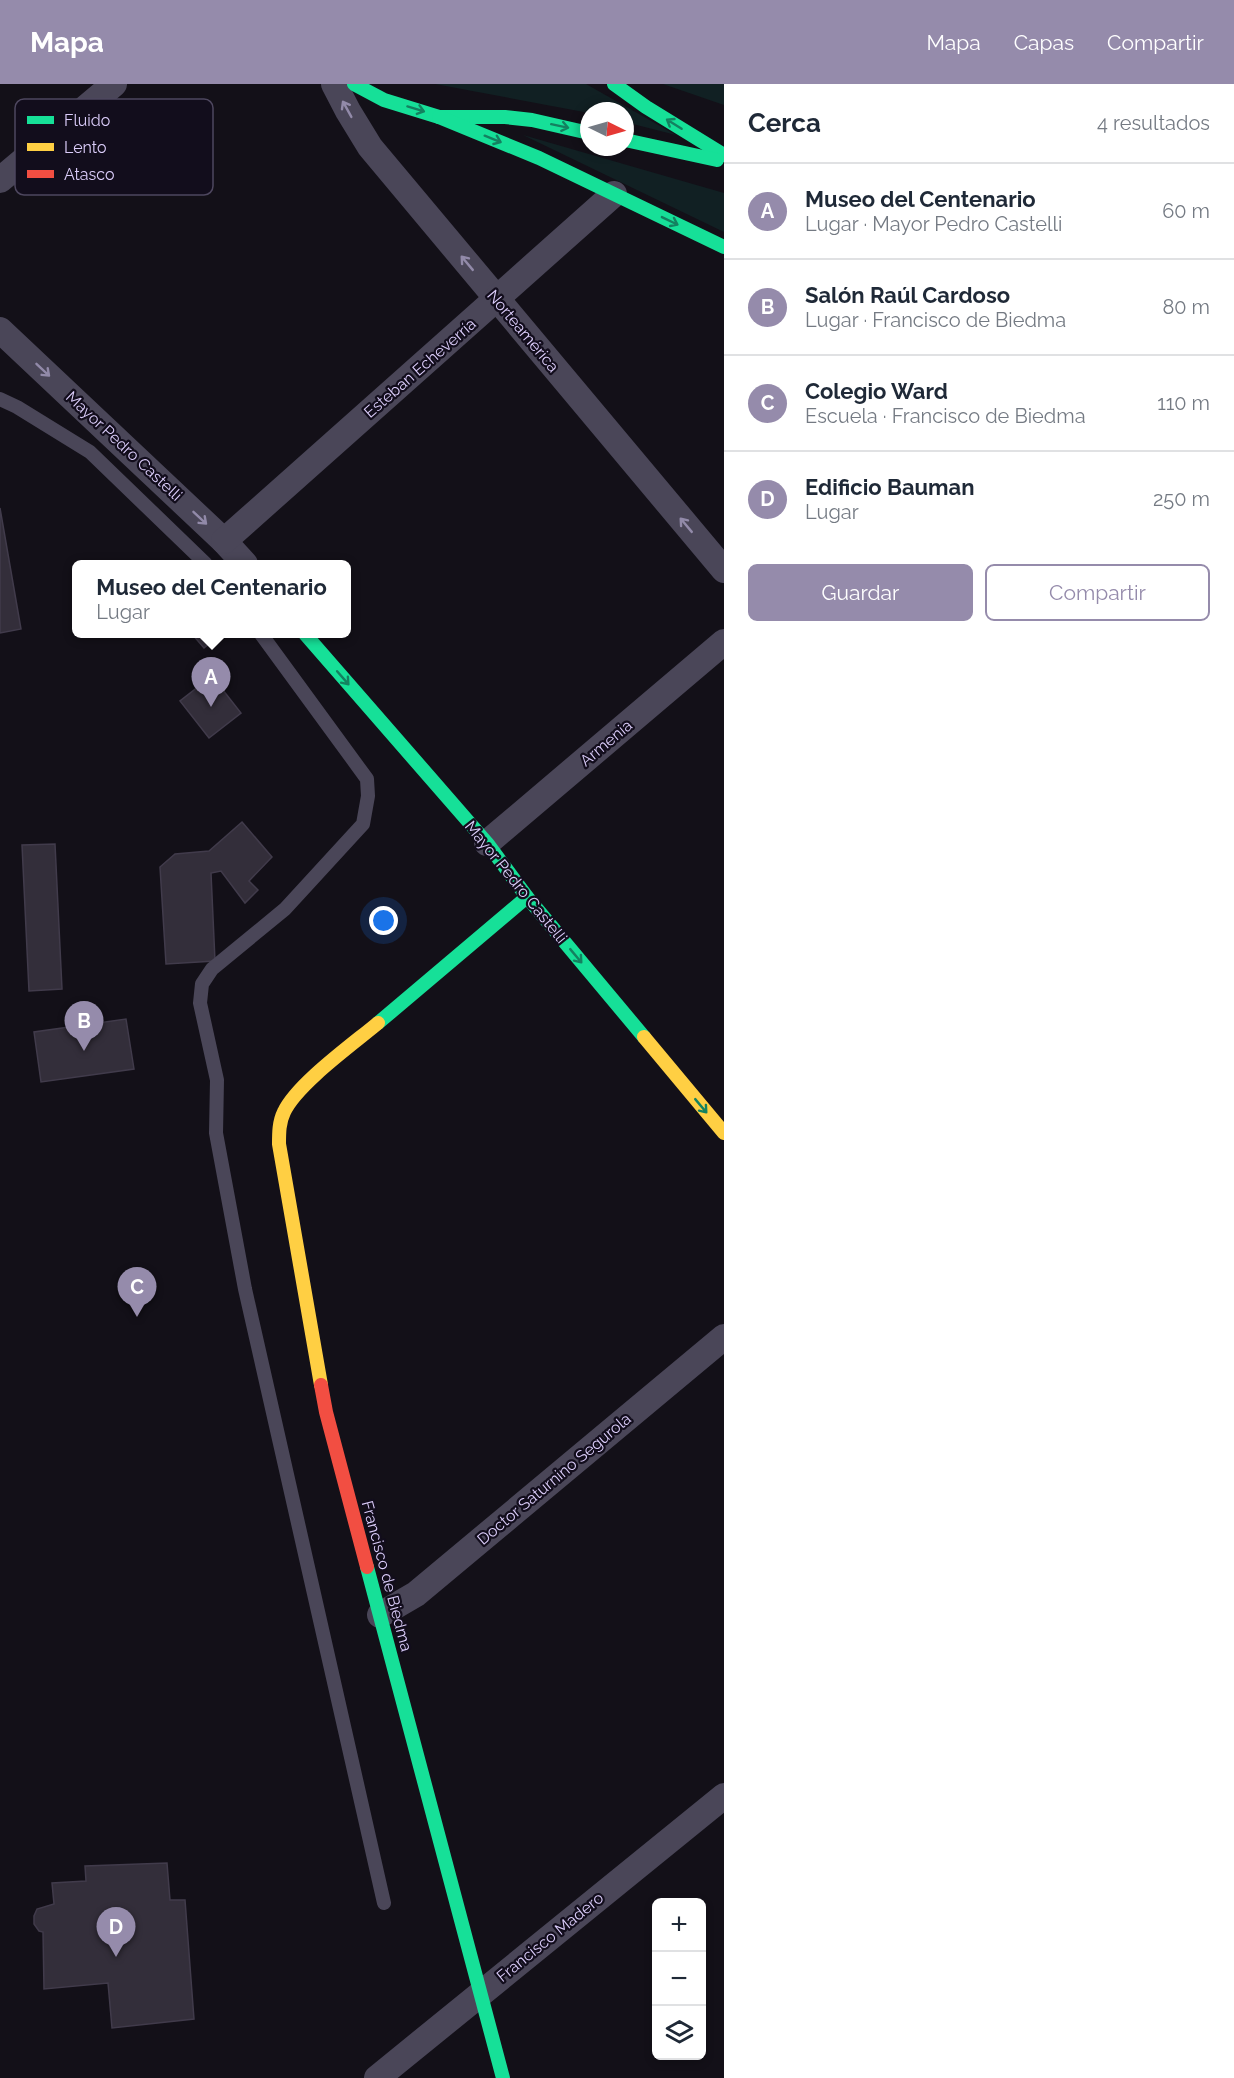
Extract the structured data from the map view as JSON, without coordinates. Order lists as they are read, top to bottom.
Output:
{
  "streets": {
    "street": [
      "Norteamérica",
      "Esteban Echeverría",
      "Mayor Pedro Castelli",
      "Armenia",
      "Doctor Saturnino Segurola",
      "Francisco de Biedma",
      "Francisco Madero"
    ]
  },
  "crossings": [
    ["Norteamérica", "Esteban Echeverría"],
    ["Esteban Echeverría", "Mayor Pedro Castelli"],
    ["Mayor Pedro Castelli", "Armenia"],
    ["Mayor Pedro Castelli", "Francisco de Biedma"],
    ["Doctor Saturnino Segurola", "Francisco de Biedma"],
    ["Francisco de Biedma", "Francisco Madero"]
  ],
  "one_way": ["Norteamérica", "Mayor Pedro Castelli"],
  "legend": ["Fluido", "Lento", "Atasco"],
  "north": "right",
  "page": {
    "header": "Mapa",
    "nav": ["Mapa", "Capas", "Compartir"],
    "heading": ["Cerca", "4 resultados"],
    "list": [
      {
        "mark": "A",
        "name": "Museo del Centenario",
        "note": "Lugar · Mayor Pedro Castelli",
        "value": "60 m"
      },
      {
        "mark": "B",
        "name": "Salón Raúl Cardoso",
        "note": "Lugar · Francisco de Biedma",
        "value": "80 m"
      },
      {
        "mark": "C",
        "name": "Colegio Ward",
        "note": "Escuela · Francisco de Biedma",
        "value": "110 m"
      },
      {
        "mark": "D",
        "name": "Edificio Bauman",
        "note": "Lugar",
        "value": "250 m"
      }
    ],
    "buttons": ["Guardar", "Compartir"],
    "popup": ["Museo del Centenario", "Lugar"],
    "pins": [
      "A",
      "B",
      "C",
      "D"
    ],
    "map_buttons": ["+", "−"]
  }
}
